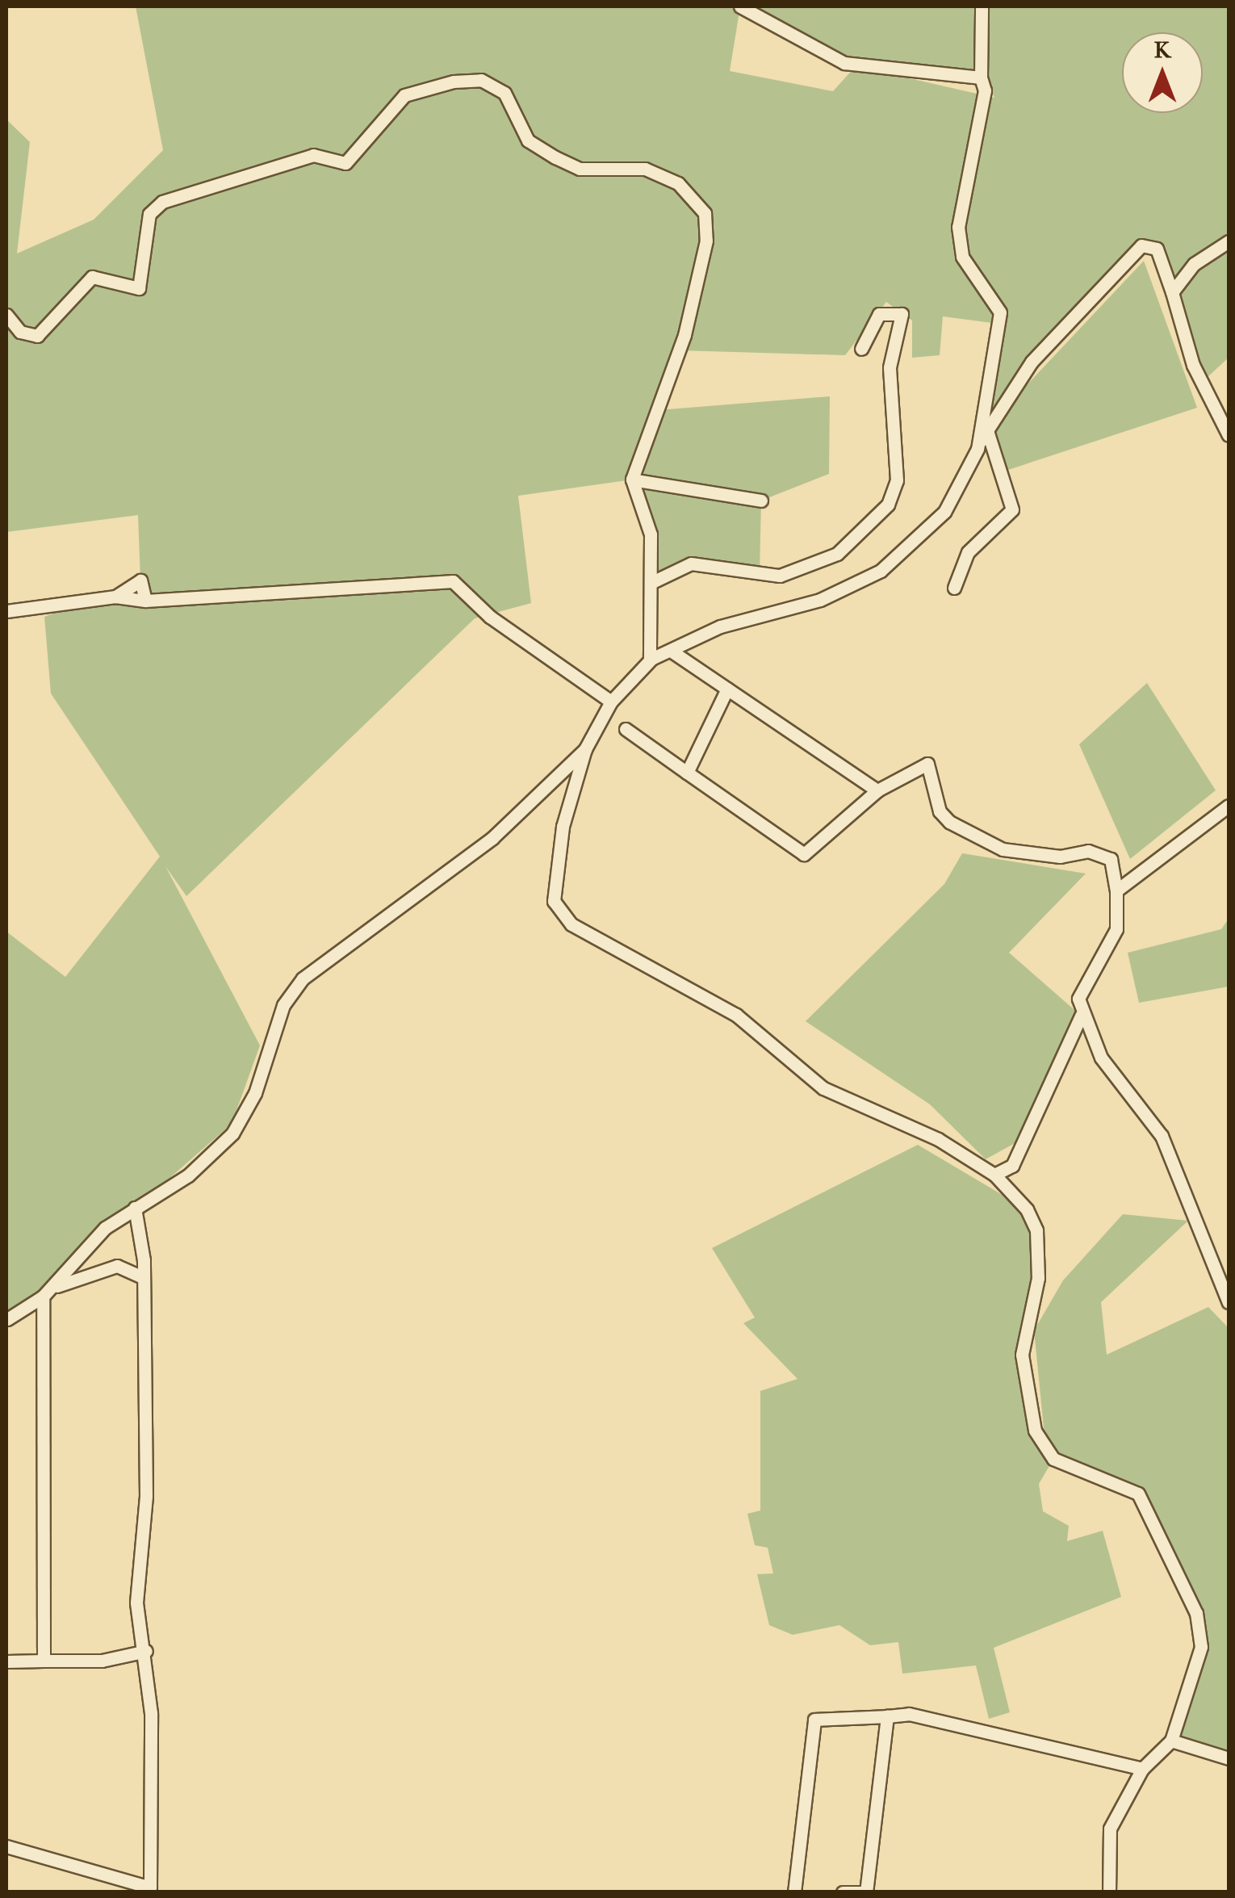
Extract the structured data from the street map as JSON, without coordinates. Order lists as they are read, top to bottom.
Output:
{
  "north": "top"
}
